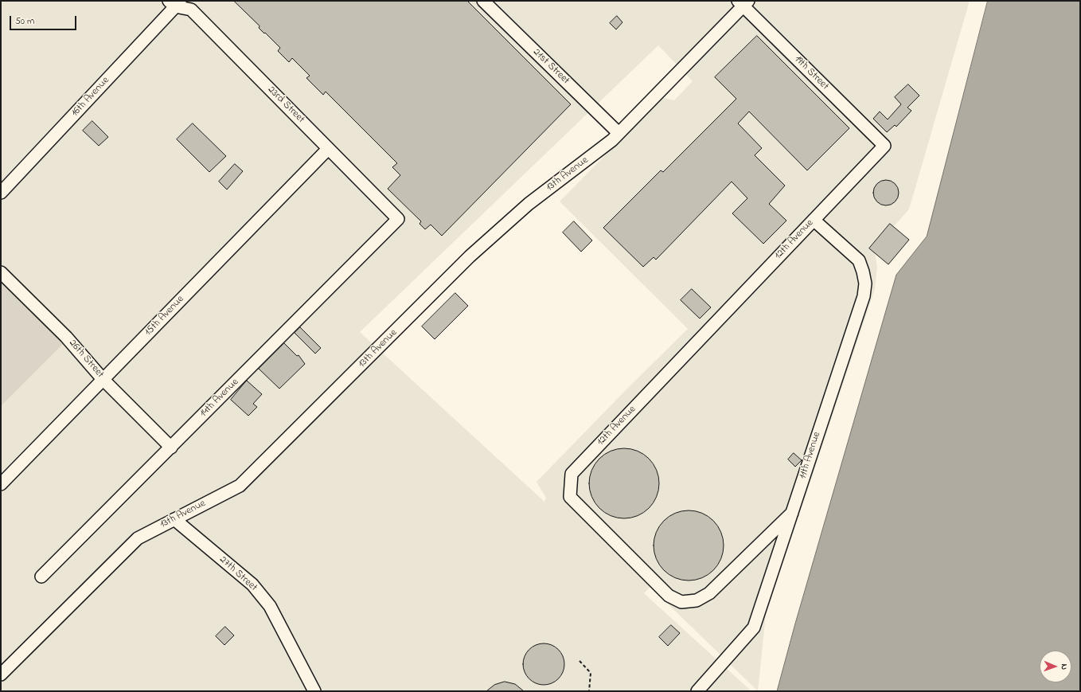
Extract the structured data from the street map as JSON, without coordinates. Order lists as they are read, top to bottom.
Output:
{
  "streets": {
    "lane": [
      "21st Street",
      "19th Street",
      "16th Avenue",
      "23rd Street",
      "13th Avenue",
      "12th Avenue",
      "15th Avenue",
      "26th Street",
      "14th Avenue",
      "11th Avenue",
      "27th Street"
    ]
  },
  "crossings": [
    ["21st Street", "13th Avenue"],
    ["19th Street", "13th Avenue"],
    ["19th Street", "12th Avenue"],
    ["16th Avenue", "23rd Street"],
    ["23rd Street", "15th Avenue"],
    ["23rd Street", "14th Avenue"],
    ["13th Avenue", "27th Street"],
    ["12th Avenue", "11th Avenue"],
    ["15th Avenue", "26th Street"],
    ["26th Street", "14th Avenue"]
  ],
  "scale_bar": "50 m",
  "north": "right"
}
